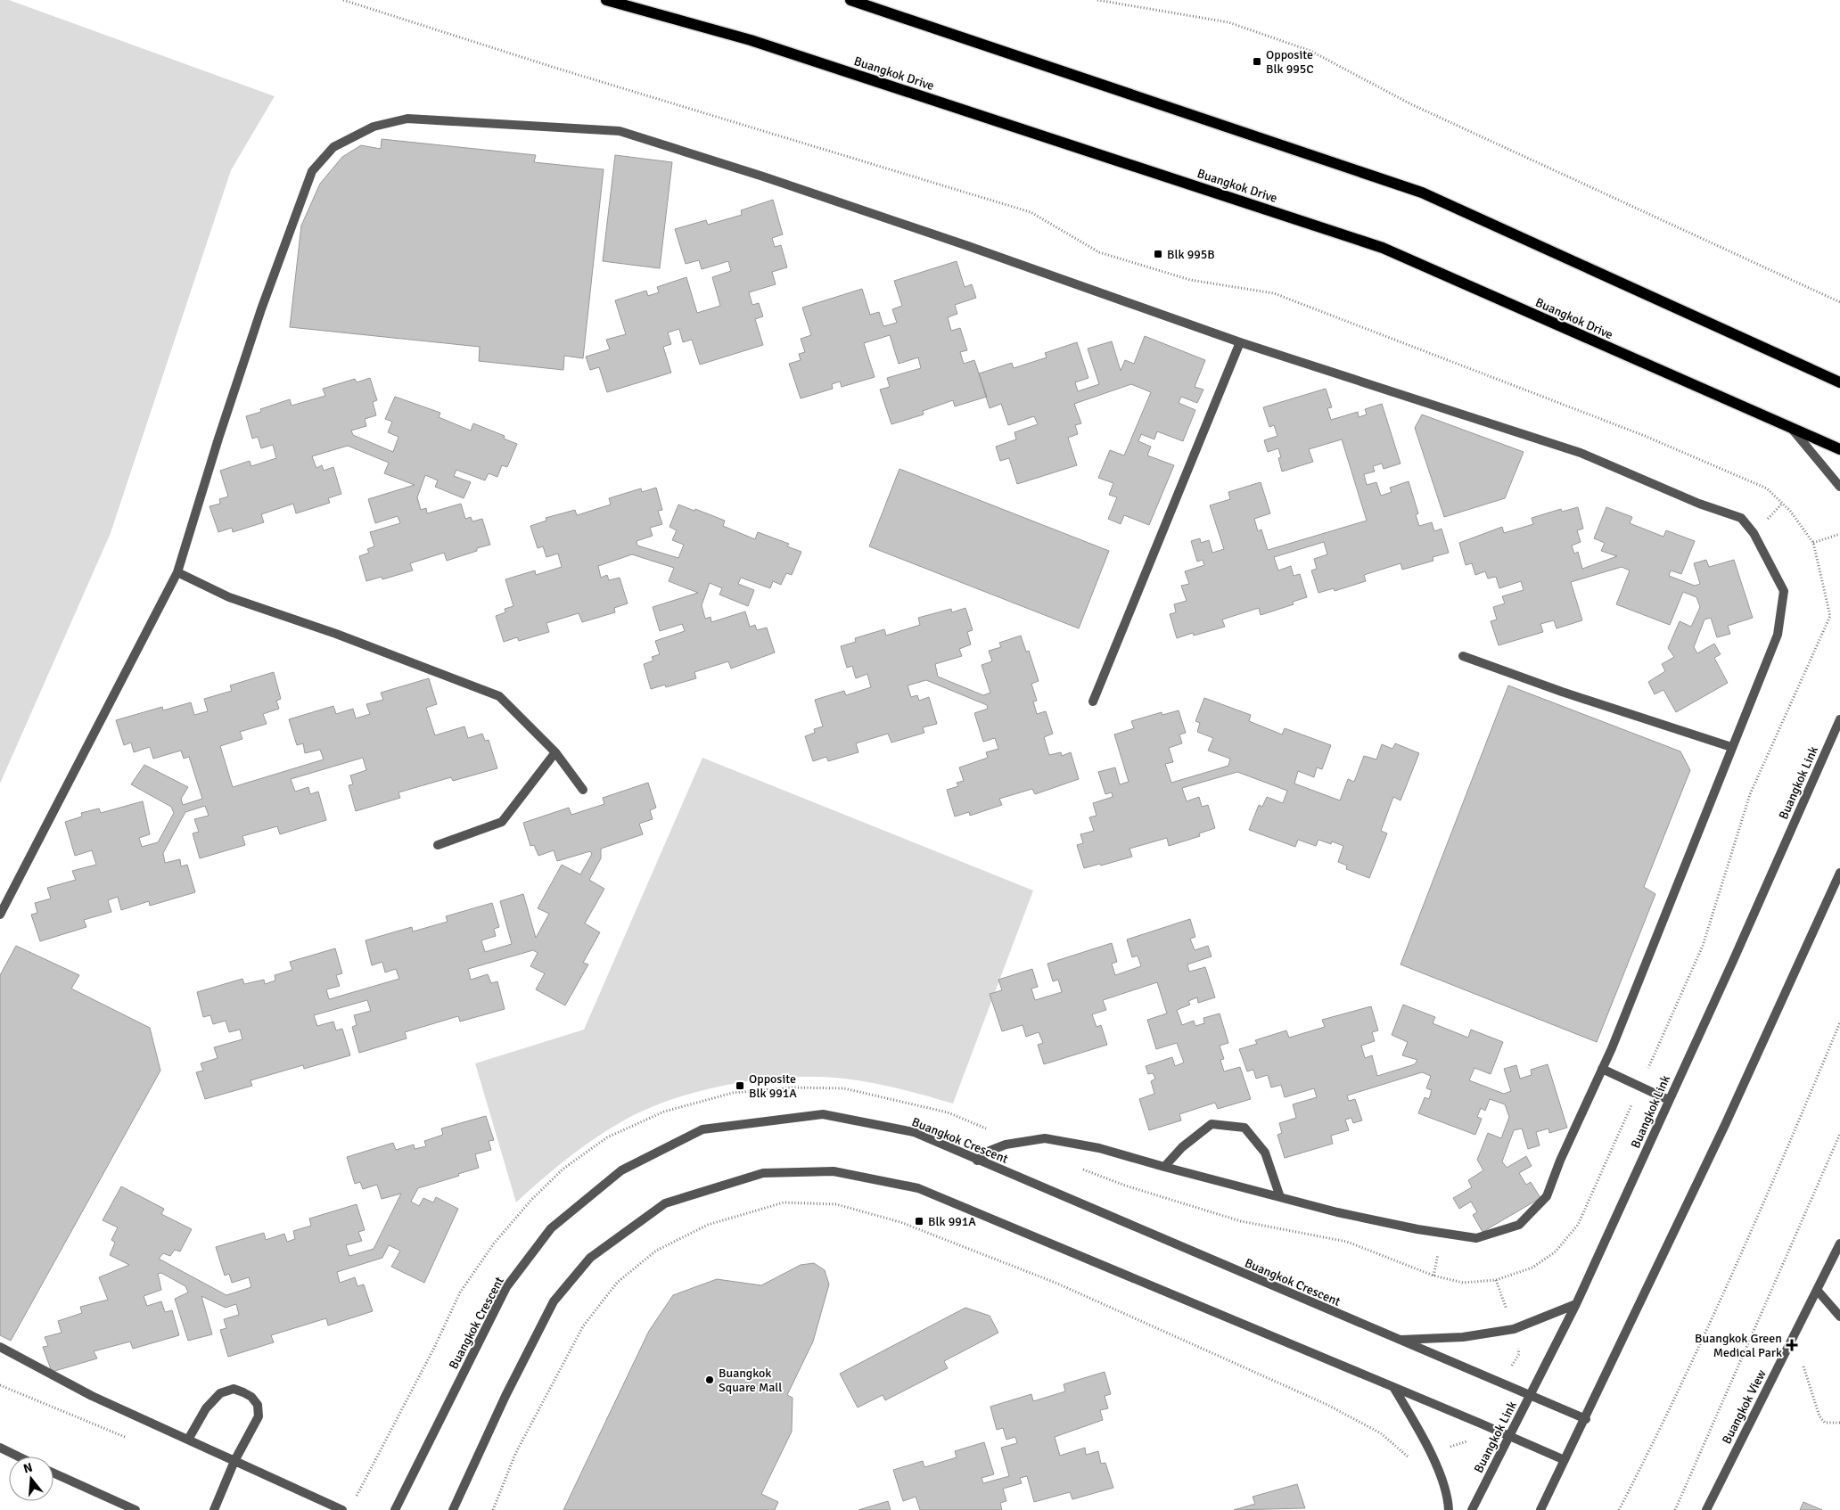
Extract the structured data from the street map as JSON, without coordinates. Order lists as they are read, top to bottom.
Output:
{
  "streets": {
    "main road": ["Buangkok Drive"],
    "street": ["Buangkok Link", "Buangkok Crescent", "Buangkok View"]
  },
  "crossings": [
    ["Buangkok Link", "Buangkok Crescent"]
  ],
  "places": {
    "transit": [
      "Opposite Blk 995C",
      "Blk 995B",
      "Opposite Blk 991A",
      "Blk 991A"
    ],
    "health": ["Buangkok Green Medical Park"],
    "other": ["Buangkok Square Mall"]
  },
  "north": "top"
}
